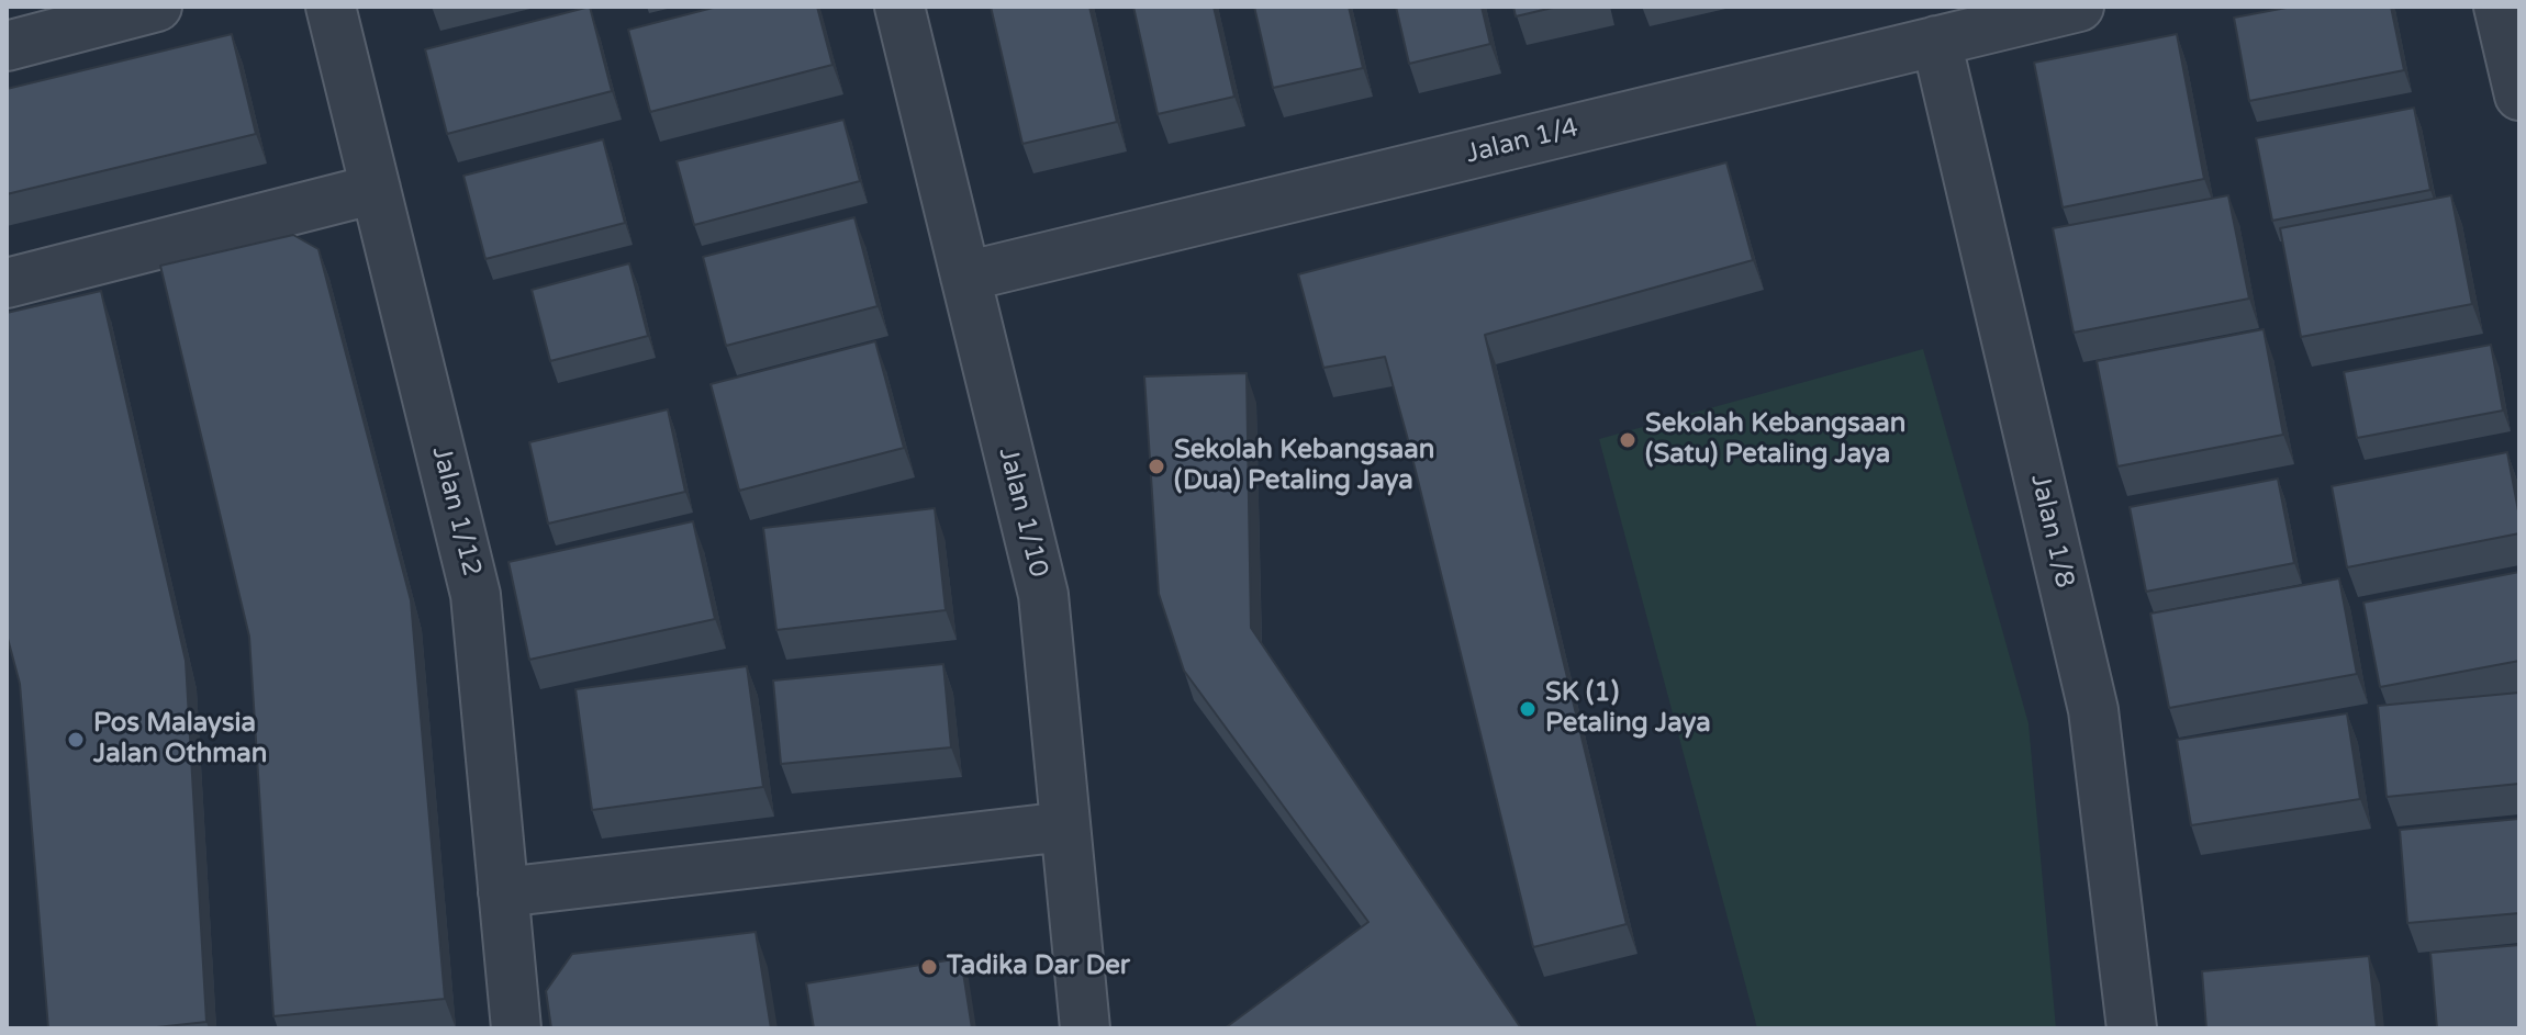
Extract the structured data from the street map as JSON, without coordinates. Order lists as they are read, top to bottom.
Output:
{
  "streets": {
    "street": [
      "Jalan 1/4",
      "Jalan 1/12",
      "Jalan 1/10",
      "Jalan 1/8"
    ]
  },
  "crossings": [
    ["Jalan 1/4", "Jalan 1/10"],
    ["Jalan 1/4", "Jalan 1/8"]
  ],
  "places": [
    "Sekolah Kebangsaan (Satu) Petaling Jaya",
    "Sekolah Kebangsaan (Dua) Petaling Jaya",
    "SK (1) Petaling Jaya",
    "Pos Malaysia Jalan Othman",
    "Tadika Dar Der"
  ]
}
